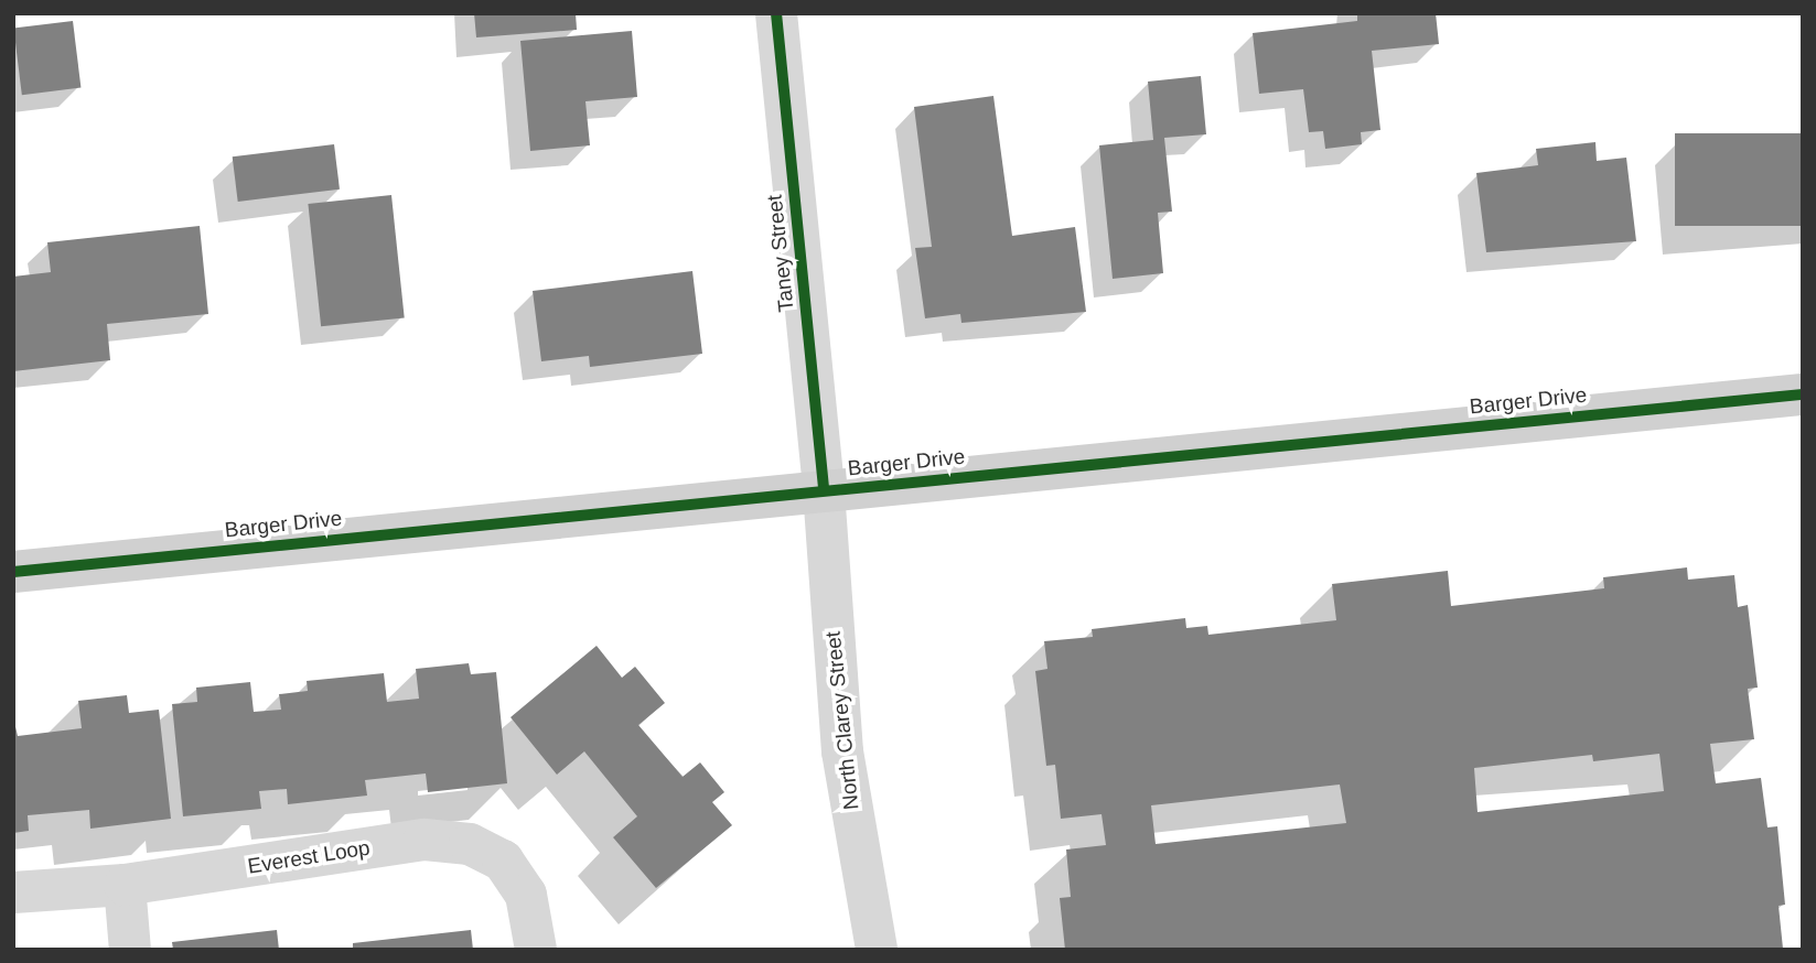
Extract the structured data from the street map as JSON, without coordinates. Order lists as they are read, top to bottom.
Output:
{
  "streets": {
    "main road": ["Barger Drive"],
    "street": ["Taney Street", "North Clarey Street", "Everest Loop"]
  },
  "crossings": [
    ["Taney Street", "Barger Drive"],
    ["Taney Street", "North Clarey Street"],
    ["Barger Drive", "North Clarey Street"]
  ]
}
